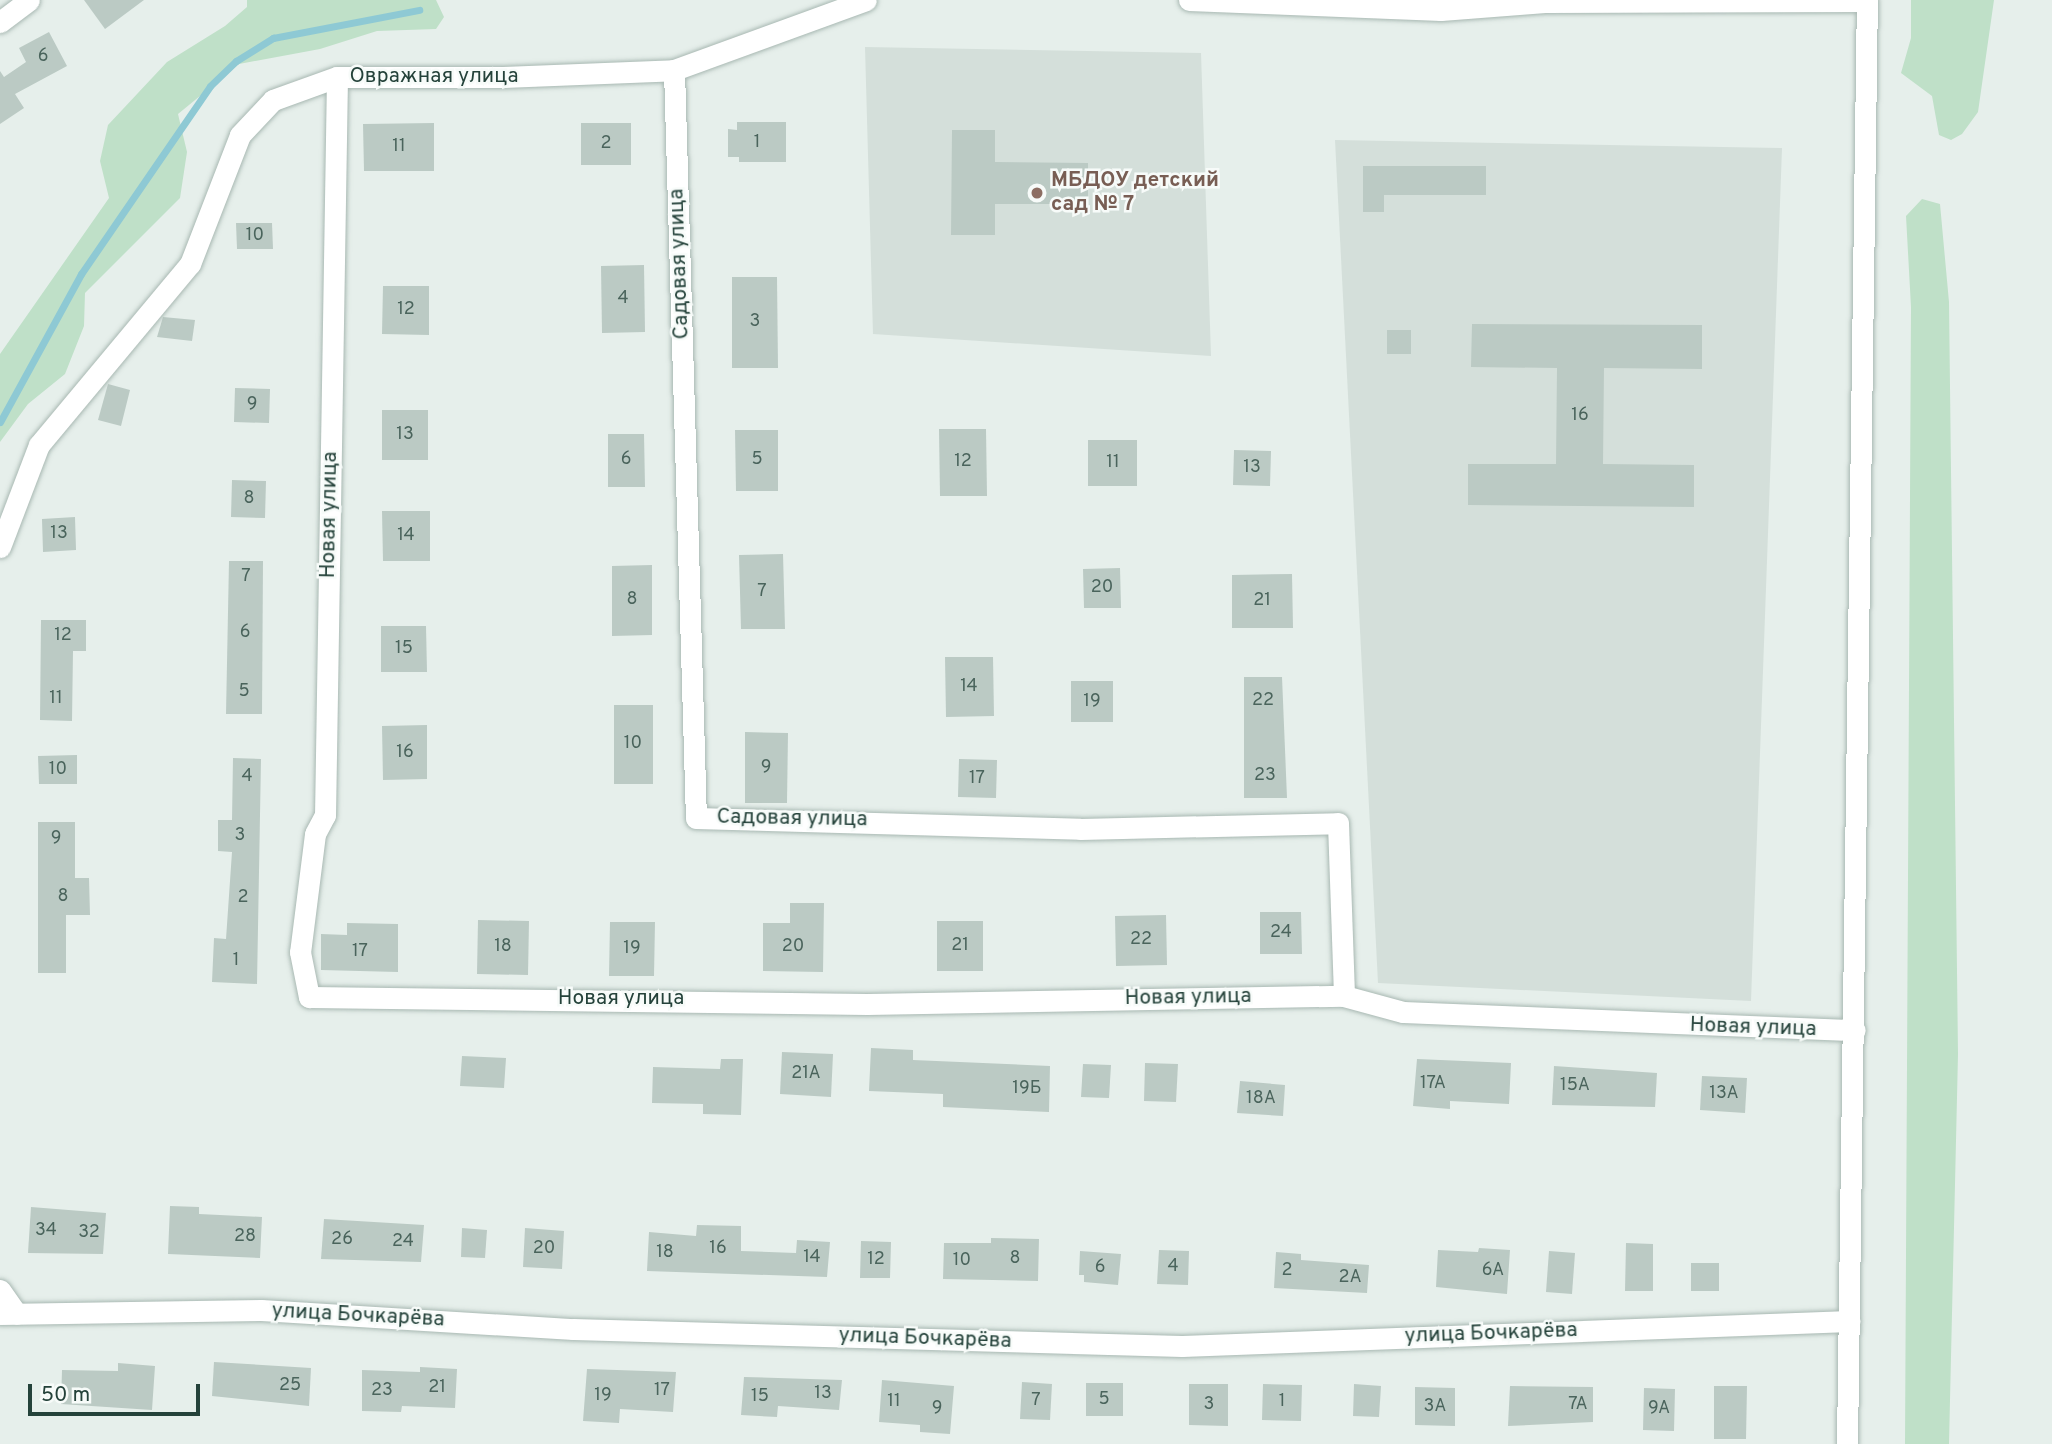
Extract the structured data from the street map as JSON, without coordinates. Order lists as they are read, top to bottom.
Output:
{
  "streets": {
    "street": [
      "Овражная улица",
      "Садовая улица",
      "Новая улица",
      "улица Бочкарёва"
    ]
  },
  "crossings": [
    ["Овражная улица", "Садовая улица"],
    ["Овражная улица", "Новая улица"],
    ["Садовая улица", "Новая улица"]
  ],
  "places": ["МБДОУ детский сад № 7"],
  "house_numbers": [
    "6",
    "1",
    "2",
    "11",
    "10",
    "4",
    "12",
    "3",
    "9",
    "16",
    "13",
    "6",
    "5",
    "12",
    "11",
    "13",
    "8",
    "13",
    "14",
    "7",
    "20",
    "7",
    "8",
    "21",
    "6",
    "12",
    "15",
    "14",
    "5",
    "11",
    "22",
    "19",
    "10",
    "16",
    "9",
    "10",
    "23",
    "4",
    "17",
    "3",
    "9",
    "8",
    "2",
    "24",
    "22",
    "21",
    "18",
    "20",
    "19",
    "17",
    "1",
    "21А",
    "17А",
    "15А",
    "19Б",
    "13А",
    "18А",
    "34",
    "32",
    "28",
    "26",
    "24",
    "20",
    "16",
    "18",
    "14",
    "8",
    "12",
    "10",
    "4",
    "6",
    "2",
    "6А",
    "2А",
    "25",
    "21",
    "23",
    "17",
    "13",
    "19",
    "15",
    "5",
    "7",
    "11",
    "1",
    "3",
    "7А",
    "3А",
    "9",
    "9А"
  ],
  "scale_bar": "50 m"
}
